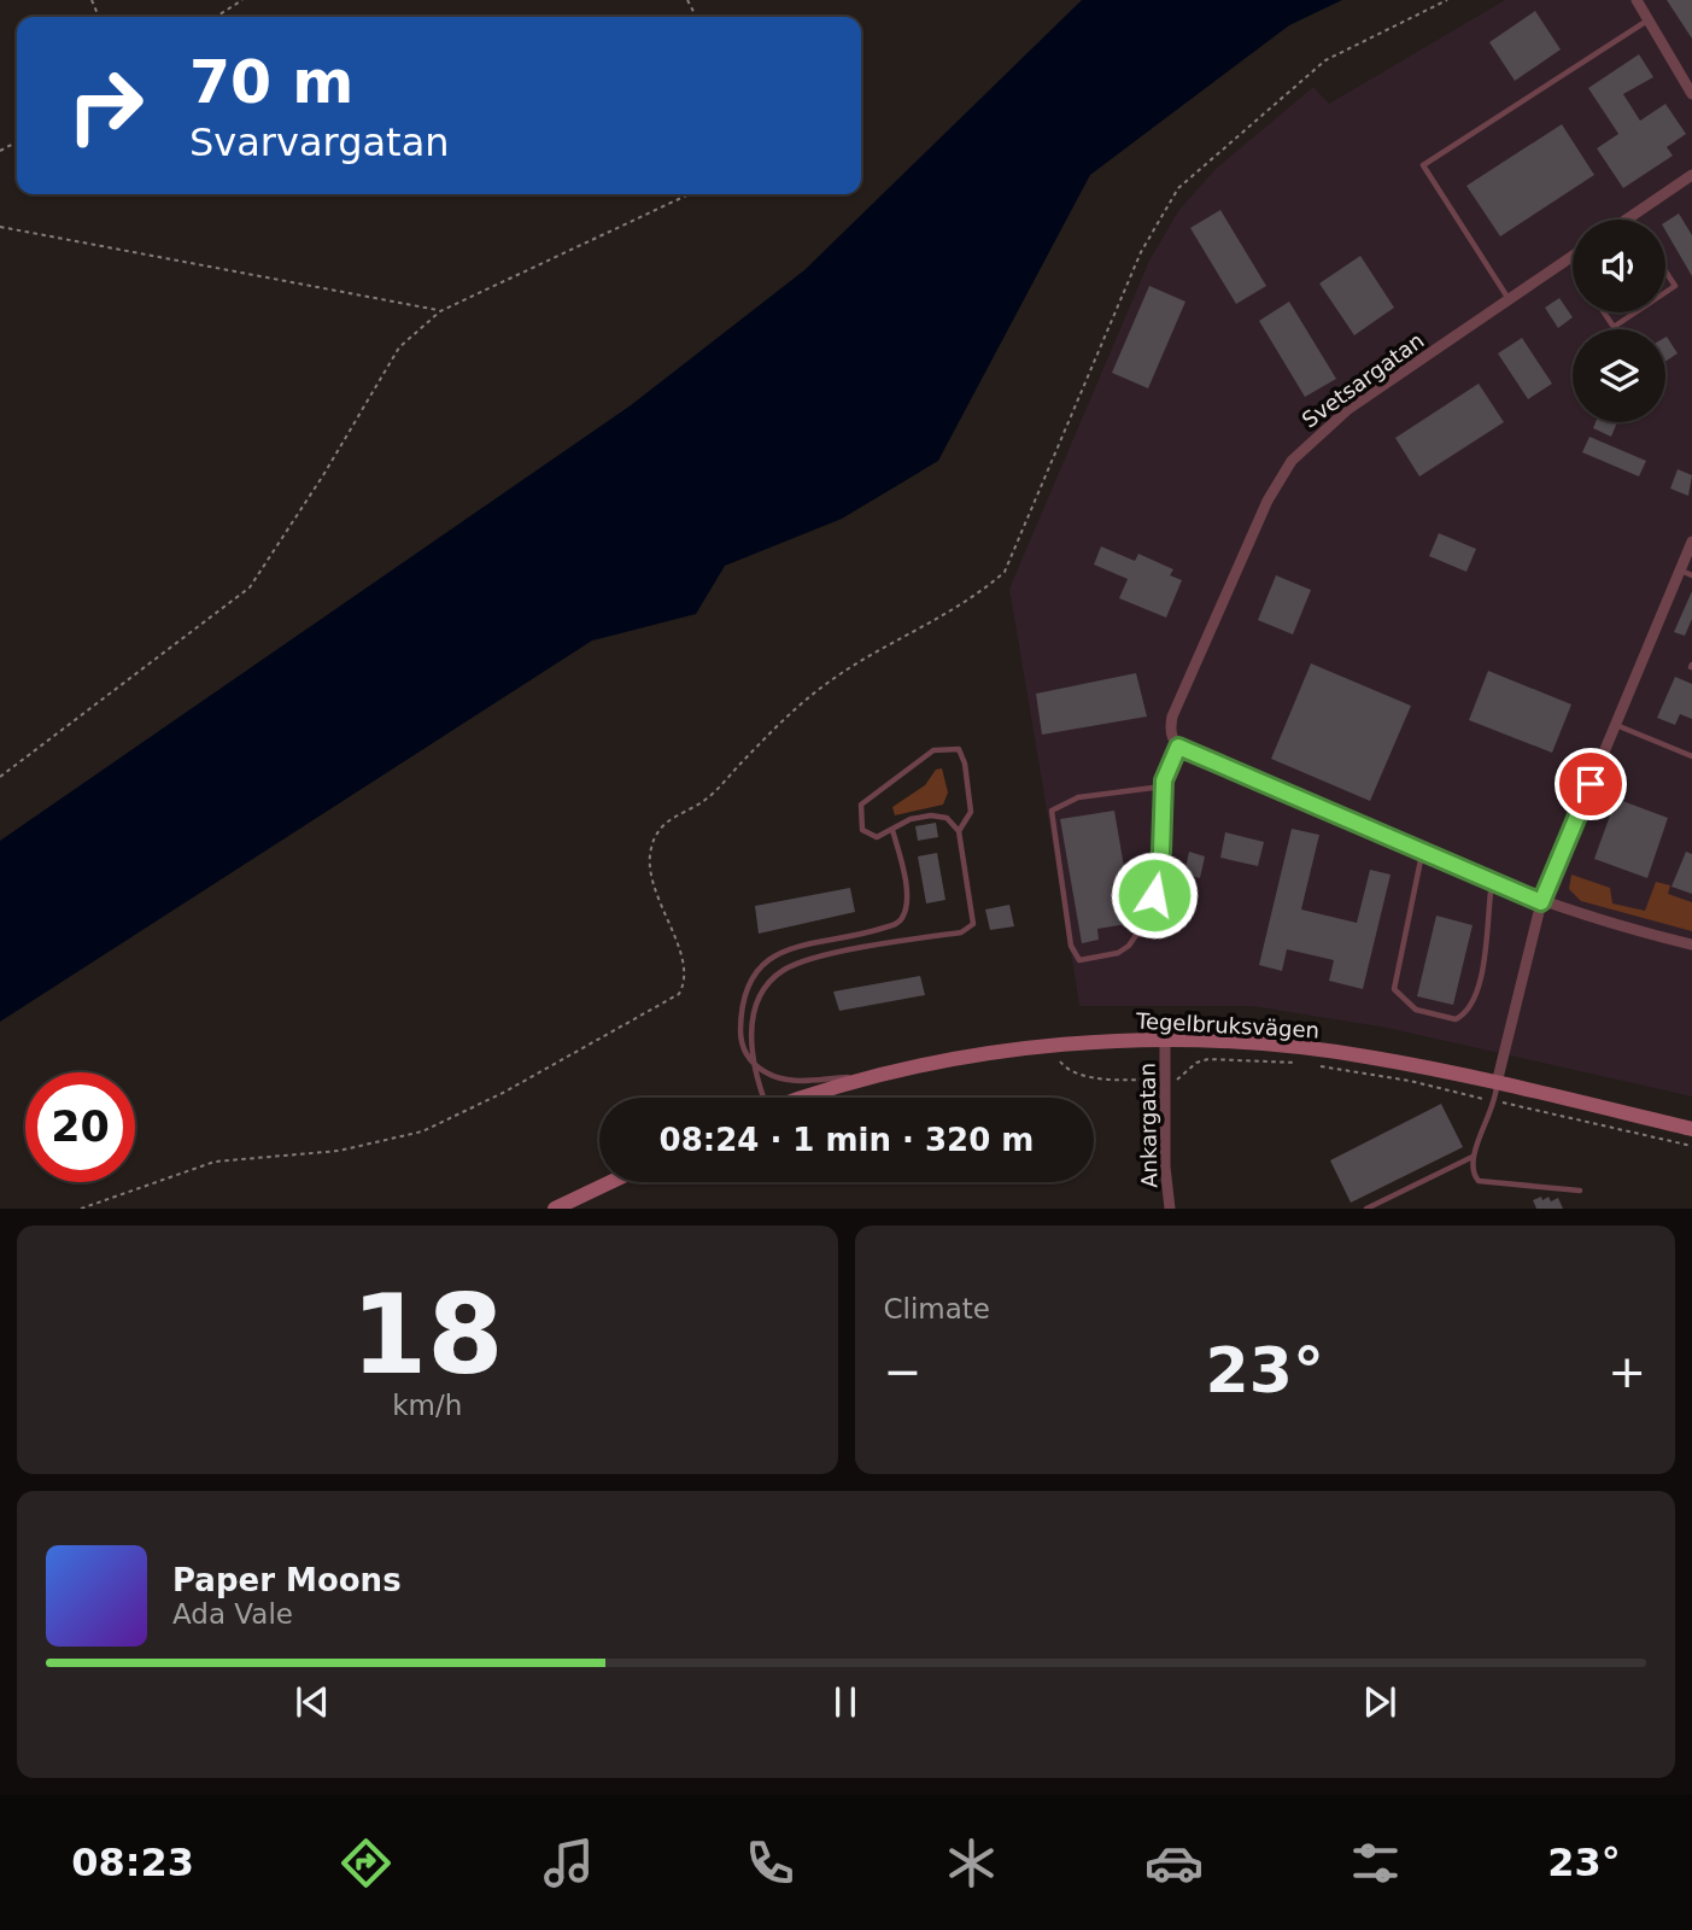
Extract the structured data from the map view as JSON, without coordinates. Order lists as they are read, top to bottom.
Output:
{
  "streets": {
    "street": ["Svetsargatan", "Tegelbruksvägen", "Ankargatan"]
  },
  "crossings": [
    ["Tegelbruksvägen", "Ankargatan"]
  ],
  "page": {
    "turn": ["70 m", "Svarvargatan"],
    "limit": "20",
    "trip": "08:24 · 1 min · 320 m",
    "tile": [
      ["18", "km/h"],
      "Climate"
    ],
    "heat": ["−", "23°", "+"],
    "song": ["Paper Moons", "Ada Vale"],
    "tabs": ["08:23", "23°"]
  }
}
